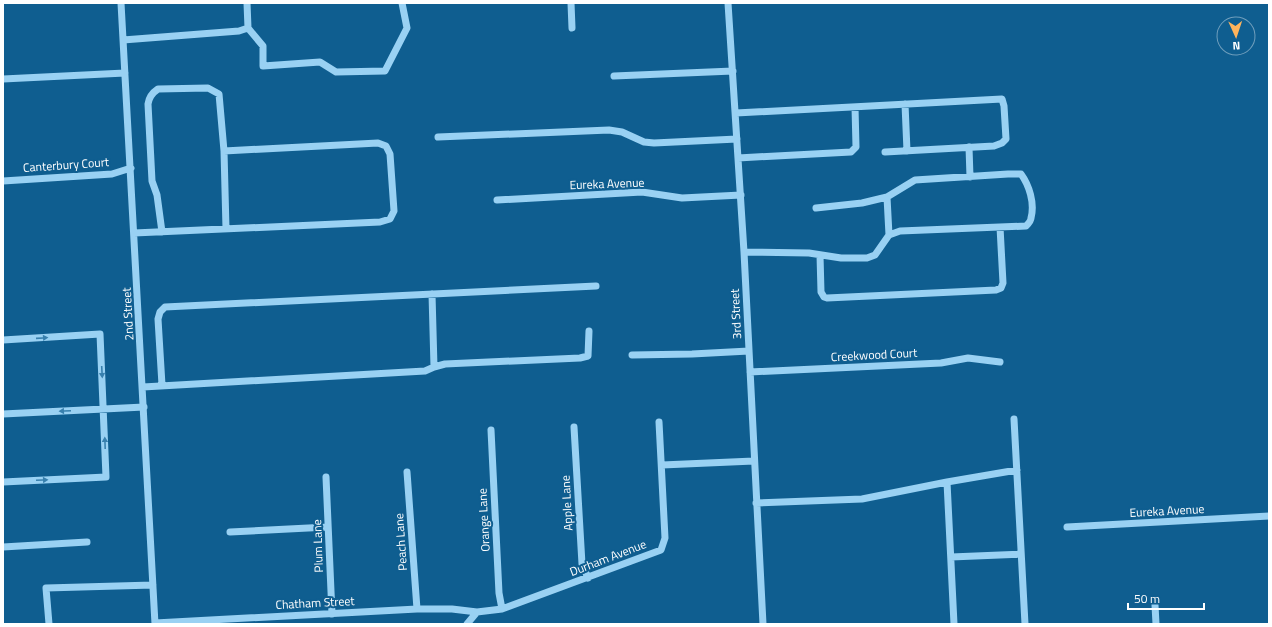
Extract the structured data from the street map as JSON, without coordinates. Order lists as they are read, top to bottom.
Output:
{
  "streets": {
    "street": [
      "Canterbury Court",
      "Eureka Avenue",
      "2nd Street",
      "3rd Street",
      "Creekwood Court",
      "Apple Lane",
      "Orange Lane",
      "Peach Lane",
      "Plum Lane",
      "Durham Avenue",
      "Chatham Street"
    ]
  },
  "crossings": [
    ["Canterbury Court", "2nd Street"],
    ["Eureka Avenue", "3rd Street"],
    ["2nd Street", "Chatham Street"],
    ["3rd Street", "Creekwood Court"],
    ["Apple Lane", "Durham Avenue"],
    ["Orange Lane", "Durham Avenue"],
    ["Peach Lane", "Chatham Street"],
    ["Plum Lane", "Chatham Street"],
    ["Durham Avenue", "Chatham Street"]
  ],
  "scale_bar": "50 m",
  "north": "bottom"
}
